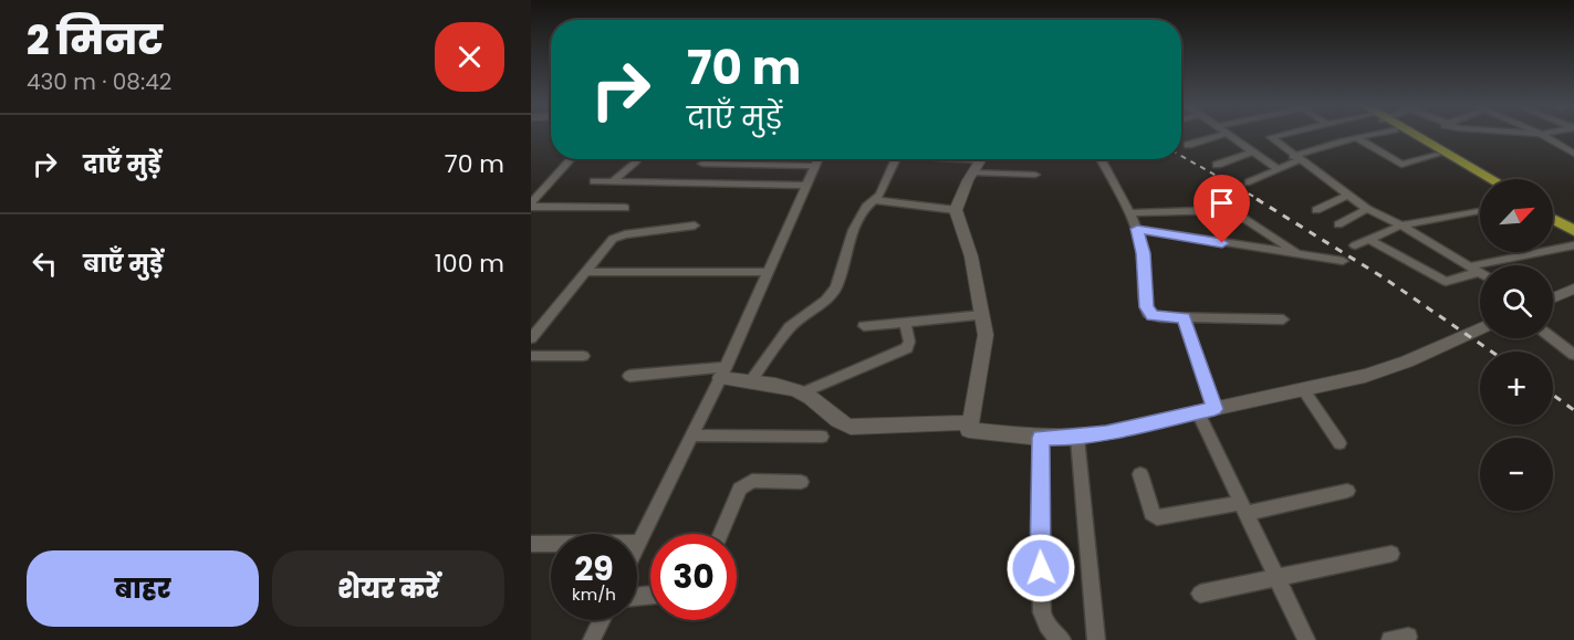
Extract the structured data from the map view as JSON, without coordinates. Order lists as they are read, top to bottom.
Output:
{
  "north": "top right",
  "page": {
    "heading": ["2 मिनट", "430 m · 08:42"],
    "turn": ["70 m", "दाएँ मुड़ें"],
    "list": [
      {
        "name": "दाएँ मुड़ें",
        "value": "70 m"
      },
      {
        "name": "बाएँ मुड़ें",
        "value": "100 m"
      }
    ],
    "map_buttons": ["+", "−"],
    "speed": "29 km/h",
    "limit": "30",
    "buttons": ["बाहर", "शेयर करें"]
  }
}
